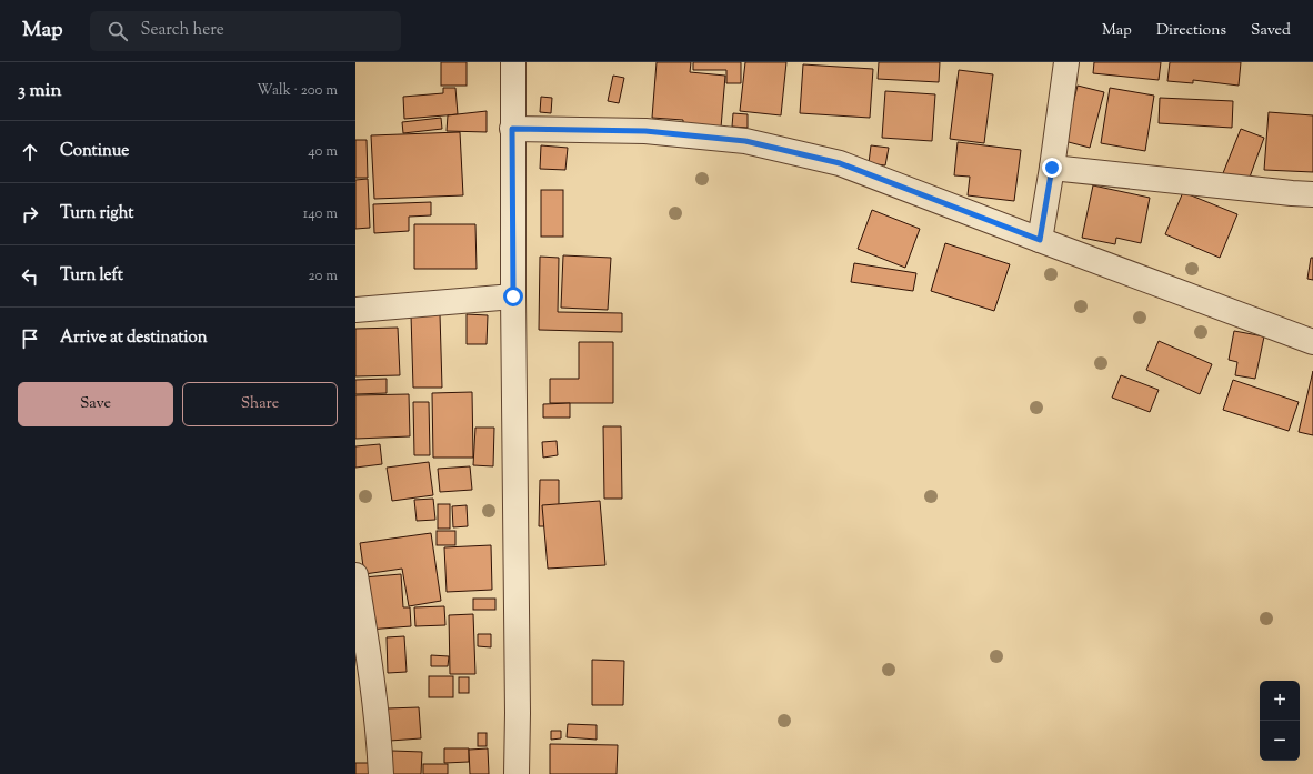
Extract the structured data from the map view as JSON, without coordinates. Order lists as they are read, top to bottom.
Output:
{
  "page": {
    "header": "Map",
    "search": "Search here",
    "nav": ["Map", "Directions", "Saved"],
    "heading": ["3 min", "Walk · 200 m"],
    "list": [
      ["Continue", "40 m"],
      ["Turn right", "140 m"],
      ["Turn left", "20 m"],
      "Arrive at destination"
    ],
    "buttons": ["Save", "Share"],
    "map_buttons": ["+", "−"]
  }
}
